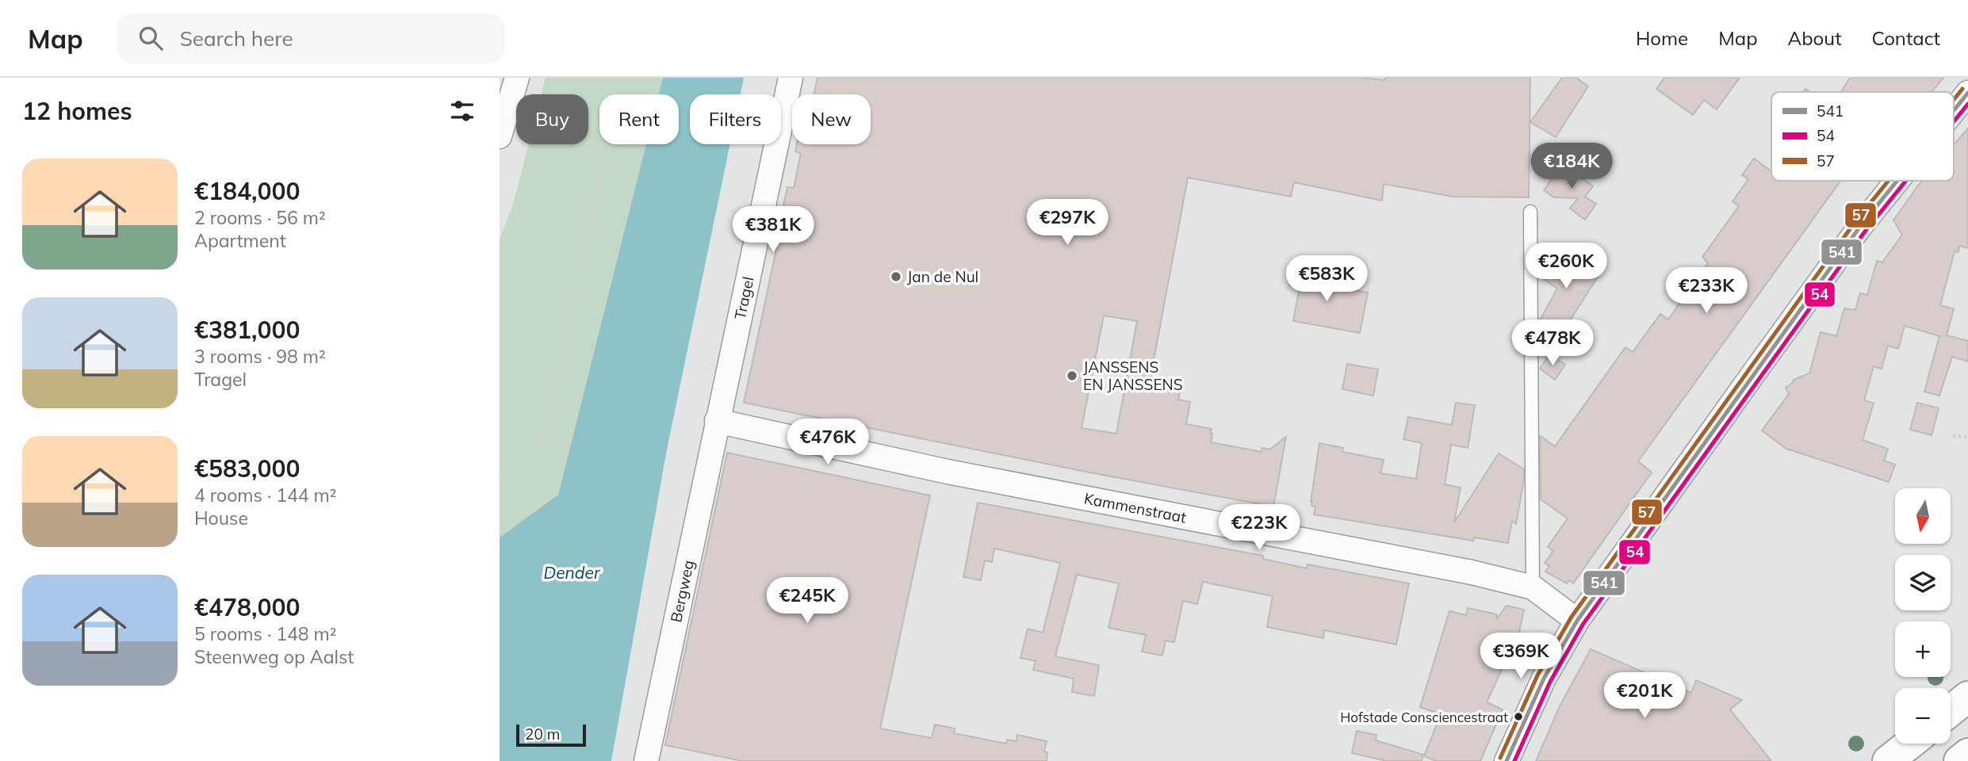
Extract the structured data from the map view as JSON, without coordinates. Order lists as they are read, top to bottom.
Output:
{
  "streets": {
    "street": ["Tragel", "Kammenstraat", "Bergweg"]
  },
  "crossings": [
    ["Tragel", "Kammenstraat"],
    ["Tragel", "Bergweg"],
    ["Kammenstraat", "Bergweg"]
  ],
  "water": ["Dender"],
  "places": ["Jan de Nul", "JANSSENS EN JANSSENS", "Hofstade Consciencestraat"],
  "lines": ["transit line 57", "transit line 541", "transit line 54"],
  "legend": ["541", "54", "57"],
  "scale_bar": "20 m",
  "north": "bottom",
  "page": {
    "header": "Map",
    "search": "Search here",
    "nav": [
      "Home",
      "Map",
      "About",
      "Contact"
    ],
    "heading": "12 homes",
    "chip": [
      "Buy",
      "Rent",
      "Filters",
      "New"
    ],
    "price": [
      "€184K",
      "€297K",
      "€381K",
      "€260K",
      "€583K",
      "€233K",
      "€478K",
      "€476K",
      "€223K",
      "€245K",
      "€369K",
      "€201K"
    ],
    "list": [
      {
        "name": "€184,000",
        "note": "2 rooms · 56 m² · Apartment"
      },
      {
        "name": "€381,000",
        "note": "3 rooms · 98 m² · Tragel"
      },
      {
        "name": "€583,000",
        "note": "4 rooms · 144 m² · House"
      },
      {
        "name": "€478,000",
        "note": "5 rooms · 148 m² · Steenweg op Aalst"
      }
    ],
    "map_buttons": ["+", "−"],
    "scale": "20 m"
  }
}
